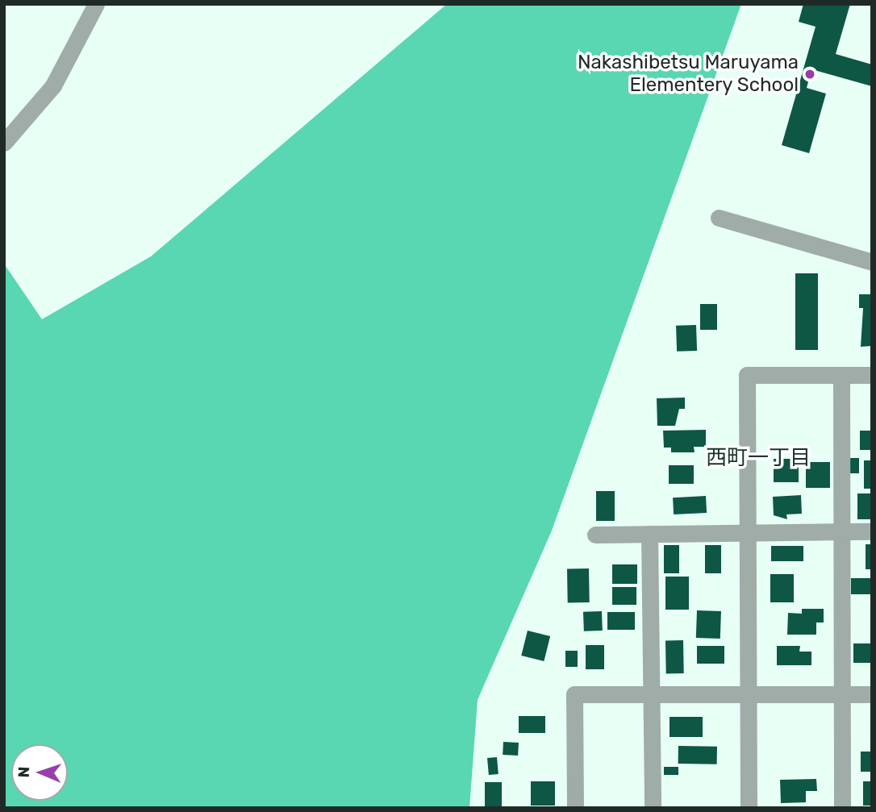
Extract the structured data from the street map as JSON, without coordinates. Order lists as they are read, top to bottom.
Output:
{
  "districts": ["西町一丁目"],
  "places": ["Nakashibetsu Maruyama Elementery School"],
  "north": "left"
}
